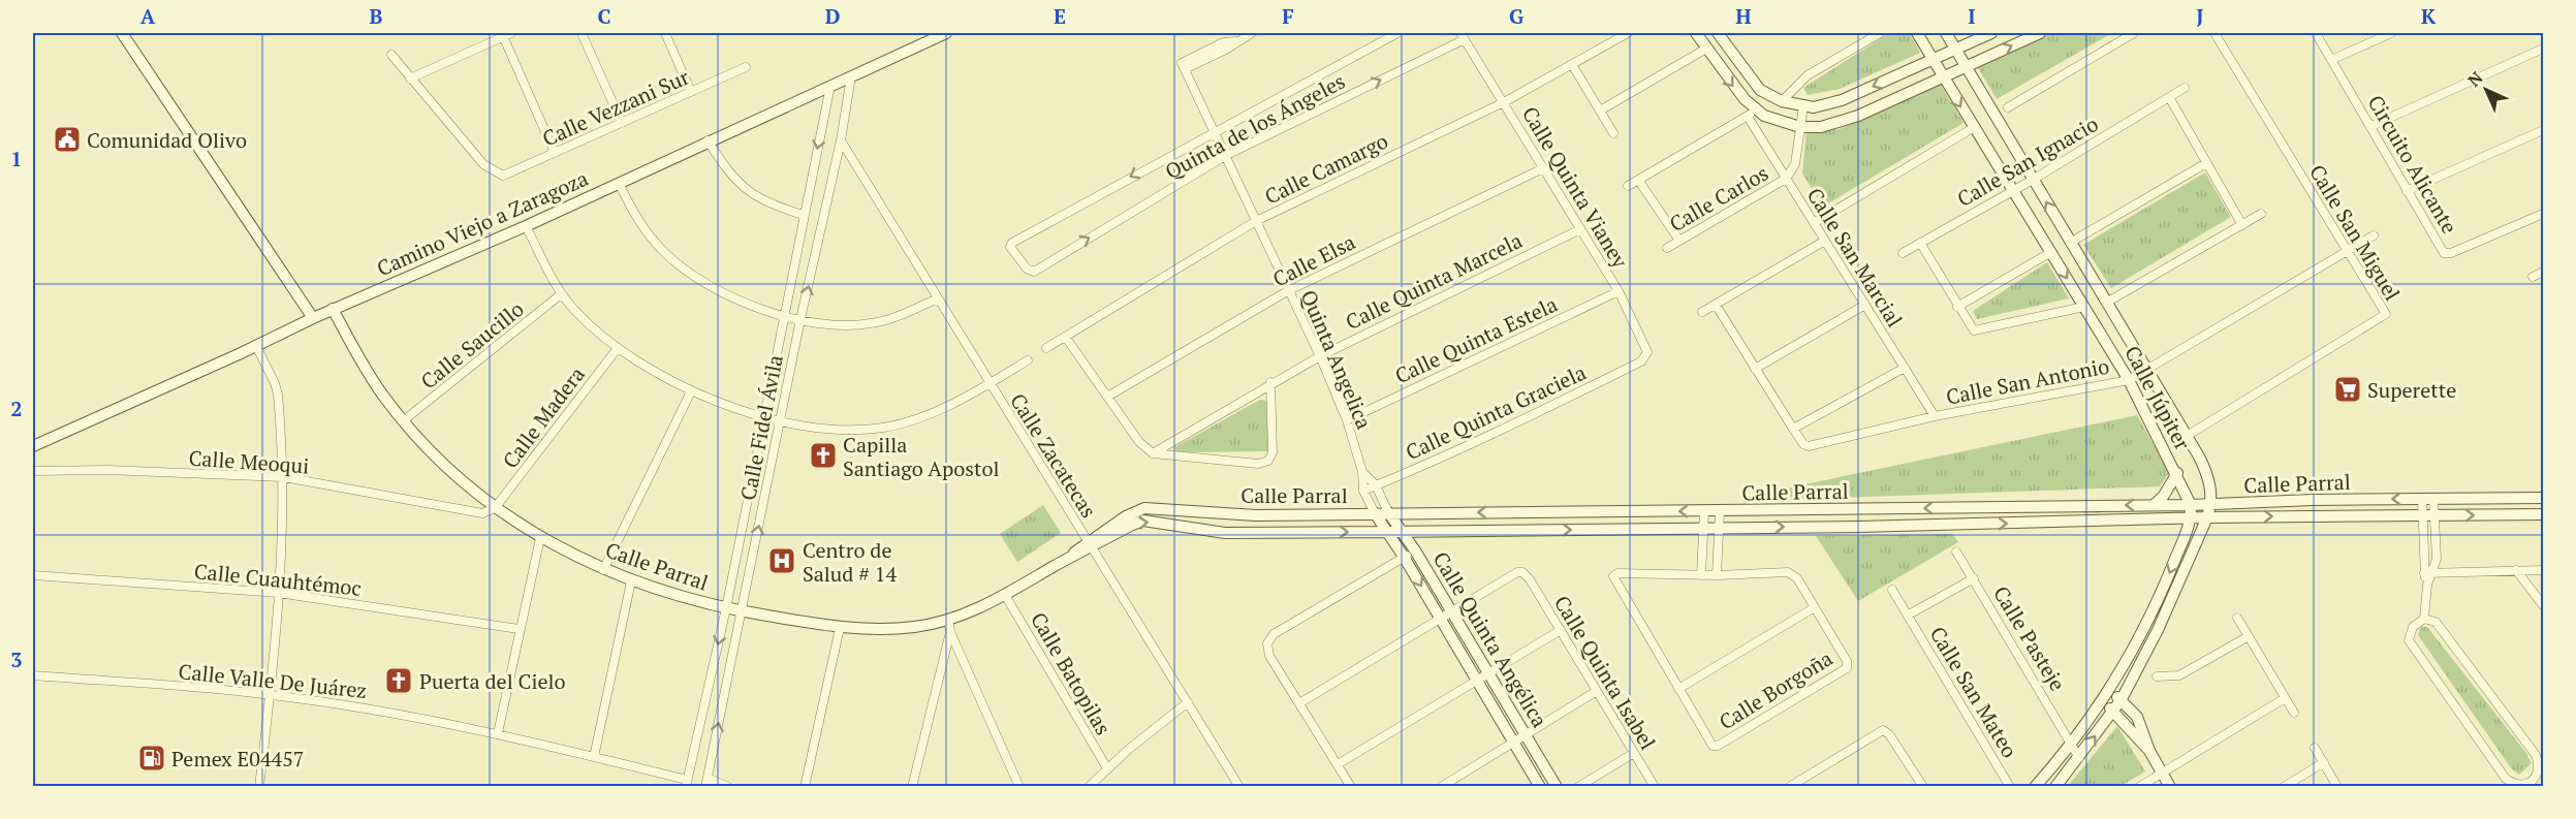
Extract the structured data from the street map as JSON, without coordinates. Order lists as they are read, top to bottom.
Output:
{
  "streets": {
    "street": [
      "Calle Vezzani Sur",
      "Quinta de los Ángeles",
      "Calle San Ignacio",
      "Circuito Alicante",
      "Calle Camargo",
      "Calle Quinta Vianey",
      "Calle Carlos",
      "Camino Viejo a Zaragoza",
      "Calle San Miguel",
      "Calle San Marcial",
      "Calle Elsa",
      "Calle Quinta Marcela",
      "Calle Quinta Estela",
      "Calle Saucillo",
      "Quinta Angelica",
      "Calle San Antonio",
      "Calle Júpiter",
      "Calle Quinta Graciela",
      "Calle Madera",
      "Calle Fidel Ávila",
      "Calle Zacatecas",
      "Calle Meoqui",
      "Calle Parral",
      "Calle Cuauhtémoc",
      "Calle Pasteje",
      "Calle Quinta Angélica",
      "Calle Quinta Isabel",
      "Calle Batopilas",
      "Calle Valle De Juárez",
      "Calle Borgoña",
      "Calle San Mateo"
    ]
  },
  "crossings": [
    ["Quinta de los Ángeles", "Calle Quinta Vianey"],
    ["Quinta de los Ángeles", "Quinta Angelica"],
    ["Calle San Ignacio", "Calle Júpiter"],
    ["Calle Camargo", "Calle Quinta Vianey"],
    ["Calle Camargo", "Quinta Angelica"],
    ["Calle Quinta Vianey", "Calle Elsa"],
    ["Calle Quinta Vianey", "Calle Quinta Marcela"],
    ["Calle Quinta Vianey", "Calle Quinta Estela"],
    ["Calle Quinta Vianey", "Calle Quinta Graciela"],
    ["Calle Carlos", "Calle San Marcial"],
    ["Camino Viejo a Zaragoza", "Calle Fidel Ávila"],
    ["Camino Viejo a Zaragoza", "Calle Parral"],
    ["Calle San Miguel", "Calle San Antonio"],
    ["Calle San Miguel", "Calle Júpiter"],
    ["Calle San Marcial", "Calle San Antonio"],
    ["Calle Elsa", "Quinta Angelica"],
    ["Calle Quinta Marcela", "Quinta Angelica"],
    ["Calle Quinta Estela", "Quinta Angelica"],
    ["Calle Saucillo", "Calle Parral"],
    ["Quinta Angelica", "Calle Quinta Graciela"],
    ["Quinta Angelica", "Calle Parral"],
    ["Quinta Angelica", "Calle Quinta Angélica"],
    ["Calle San Antonio", "Calle Júpiter"],
    ["Calle Júpiter", "Calle Parral"],
    ["Calle Júpiter", "Calle Pasteje"],
    ["Calle Madera", "Calle Meoqui"],
    ["Calle Madera", "Calle Parral"],
    ["Calle Fidel Ávila", "Calle Zacatecas"],
    ["Calle Fidel Ávila", "Calle Parral"],
    ["Calle Fidel Ávila", "Calle Valle De Juárez"],
    ["Calle Zacatecas", "Calle Parral"],
    ["Calle Meoqui", "Calle Parral"],
    ["Calle Parral", "Calle Quinta Angélica"],
    ["Calle Parral", "Calle Batopilas"],
    ["Calle Quinta Angélica", "Calle Quinta Isabel"]
  ],
  "places": {
    "public building": ["Comunidad Olivo"],
    "supermarket": ["Superette"],
    "church": ["Capilla Santiago Apostol", "Puerta del Cielo"],
    "hospital": ["Centro de Salud # 14"],
    "fuel station": ["Pemex E04457"]
  },
  "north": "top left",
  "grid": {
    "columns": [
      "A",
      "B",
      "C",
      "D",
      "E",
      "F",
      "G",
      "H",
      "I",
      "J",
      "K"
    ],
    "rows": ["1", "2", "3"]
  }
}
